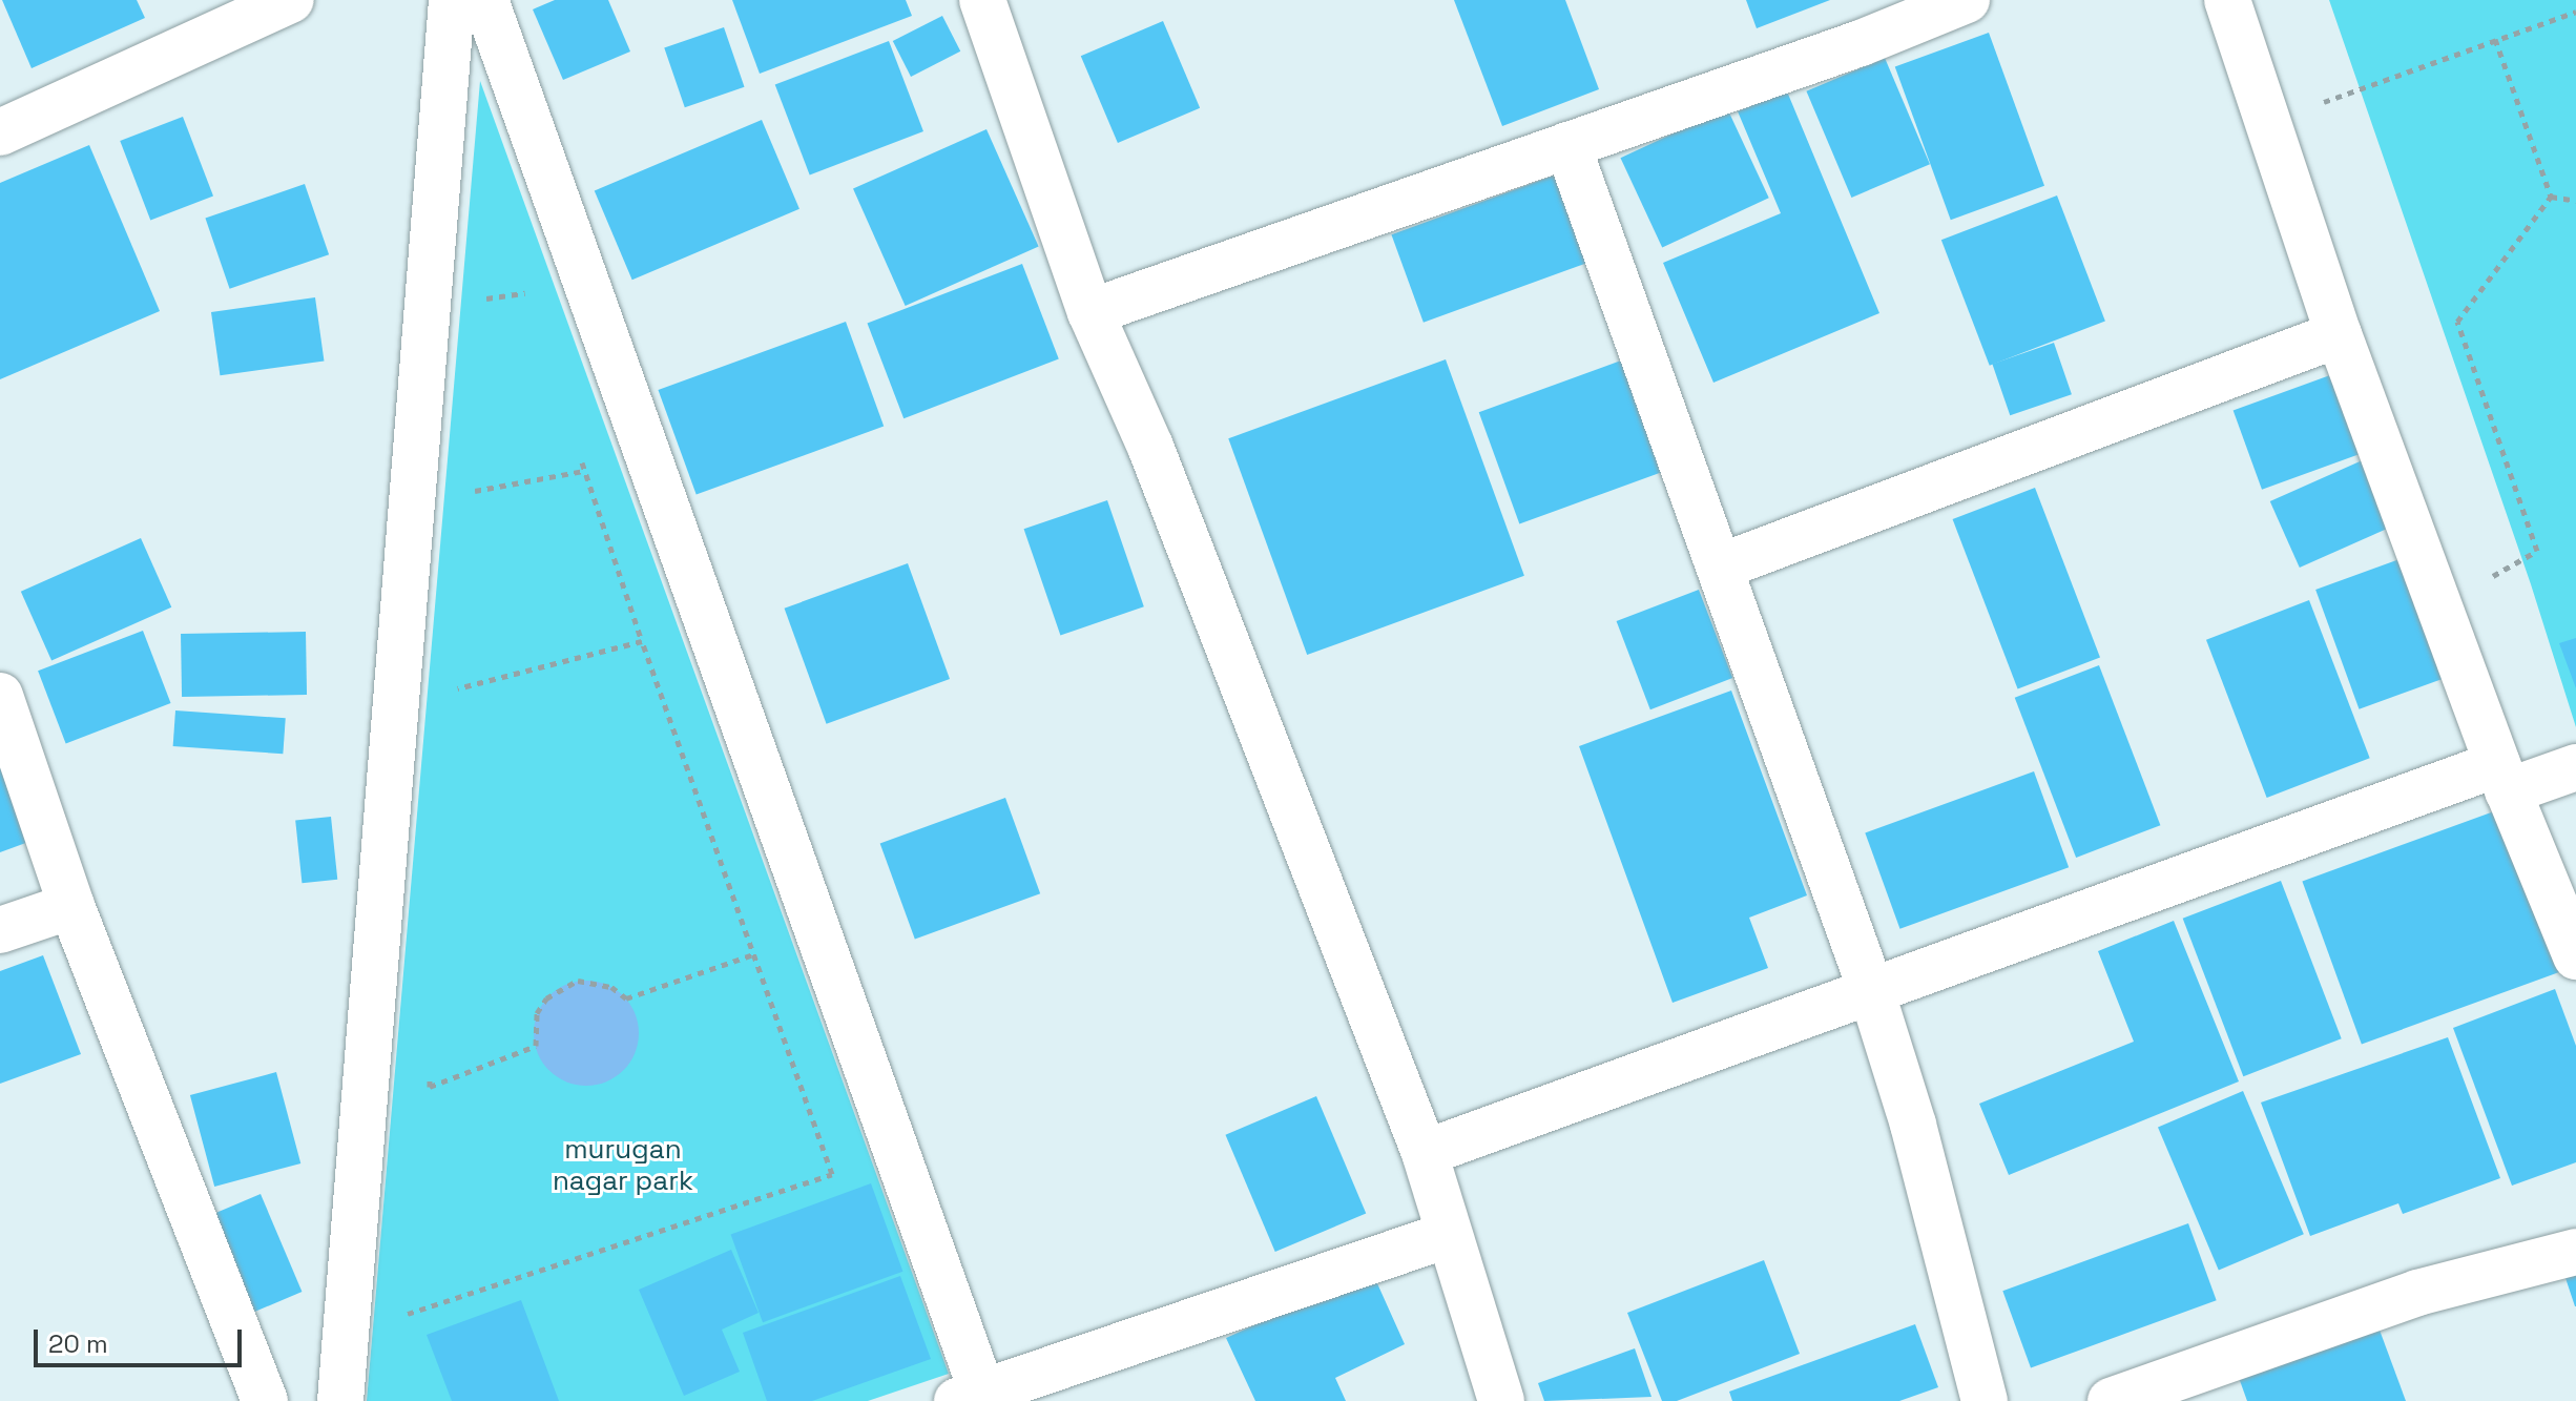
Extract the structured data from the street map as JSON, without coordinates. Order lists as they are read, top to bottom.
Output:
{
  "parks": ["murugan nagar park"],
  "scale_bar": "20 m"
}
